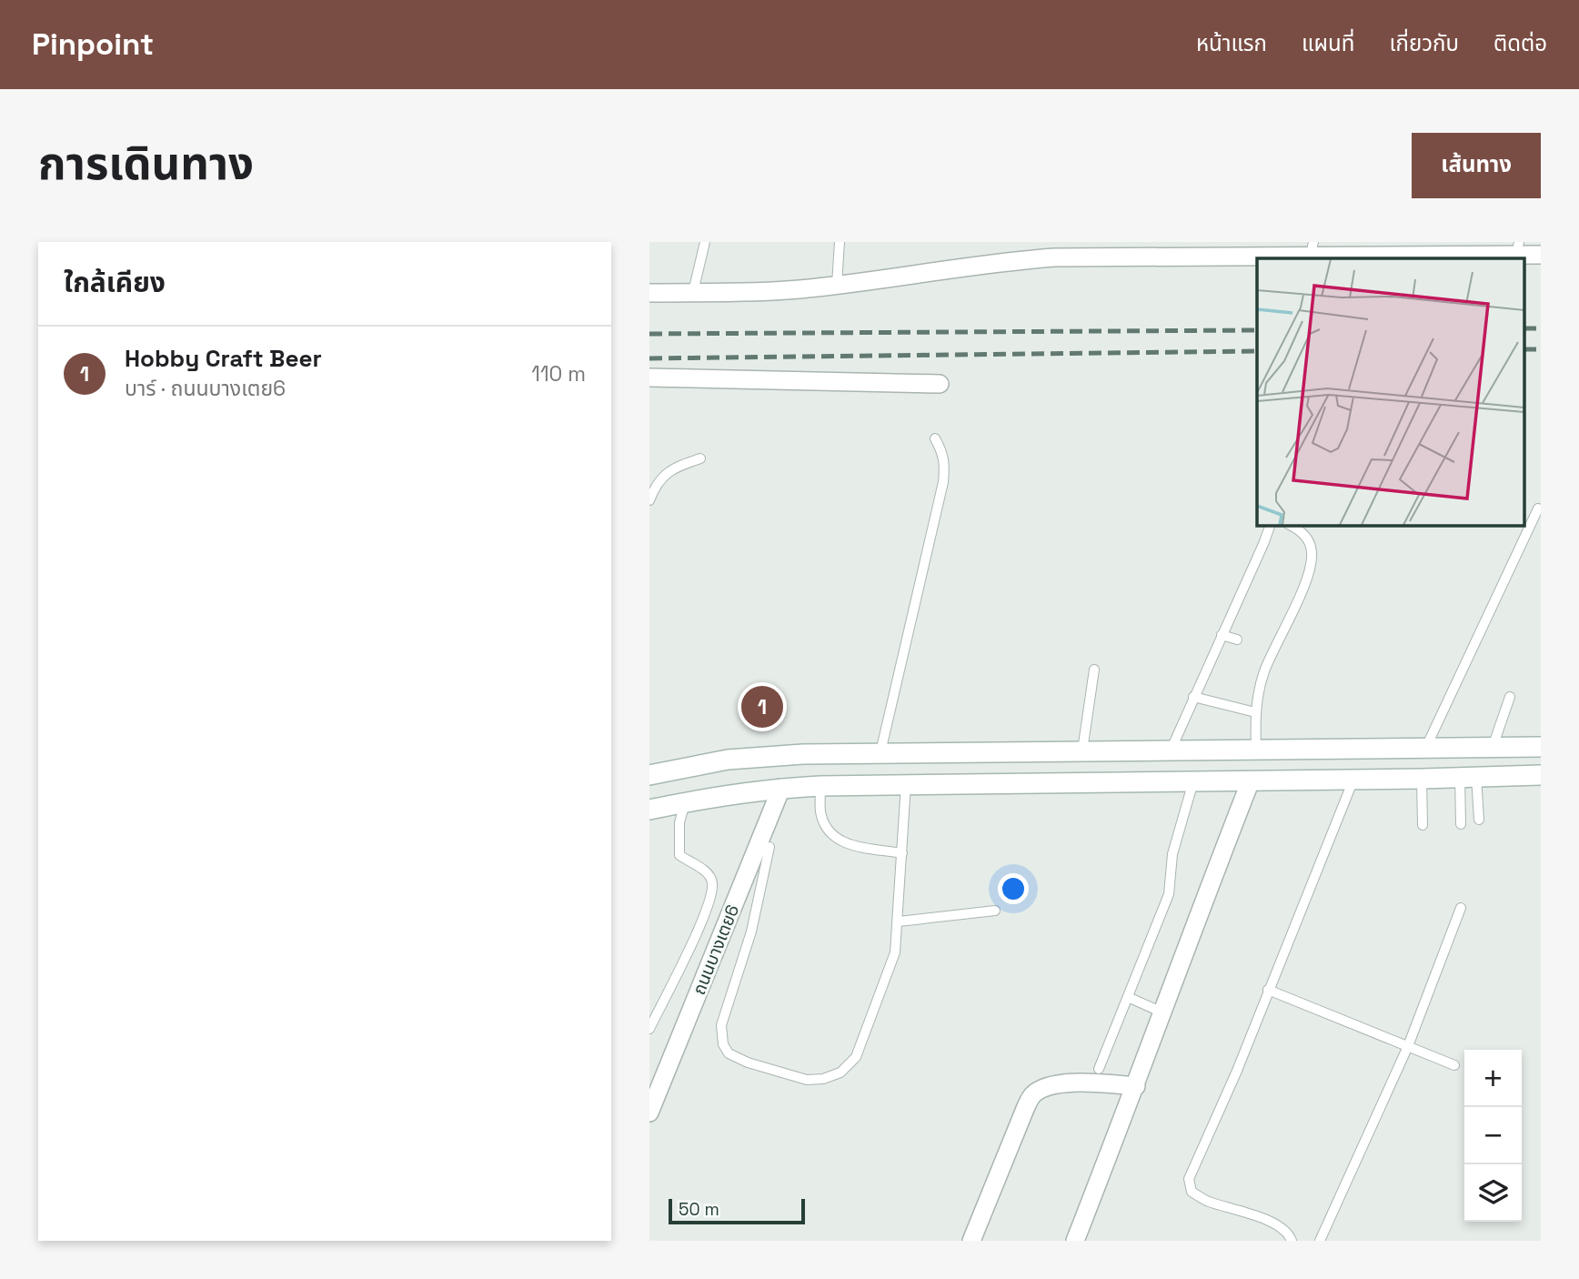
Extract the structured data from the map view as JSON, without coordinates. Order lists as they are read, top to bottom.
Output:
{
  "streets": {
    "street": ["ถนนบางเตย6"]
  },
  "scale_bar": "50 m",
  "page": {
    "header": "Pinpoint",
    "nav": [
      "หน้าแรก",
      "แผนที่",
      "เกี่ยวกับ",
      "ติดต่อ"
    ],
    "title": "การเดินทาง",
    "buttons": "เส้นทาง",
    "heading": "ใกล้เคียง",
    "list": [
      {
        "mark": "1",
        "name": "Hobby Craft Beer",
        "note": "บาร์ · ถนนบางเตย6",
        "value": "110 m"
      }
    ],
    "pins": "1",
    "map_buttons": ["+", "−"],
    "scale": "50 m"
  }
}
